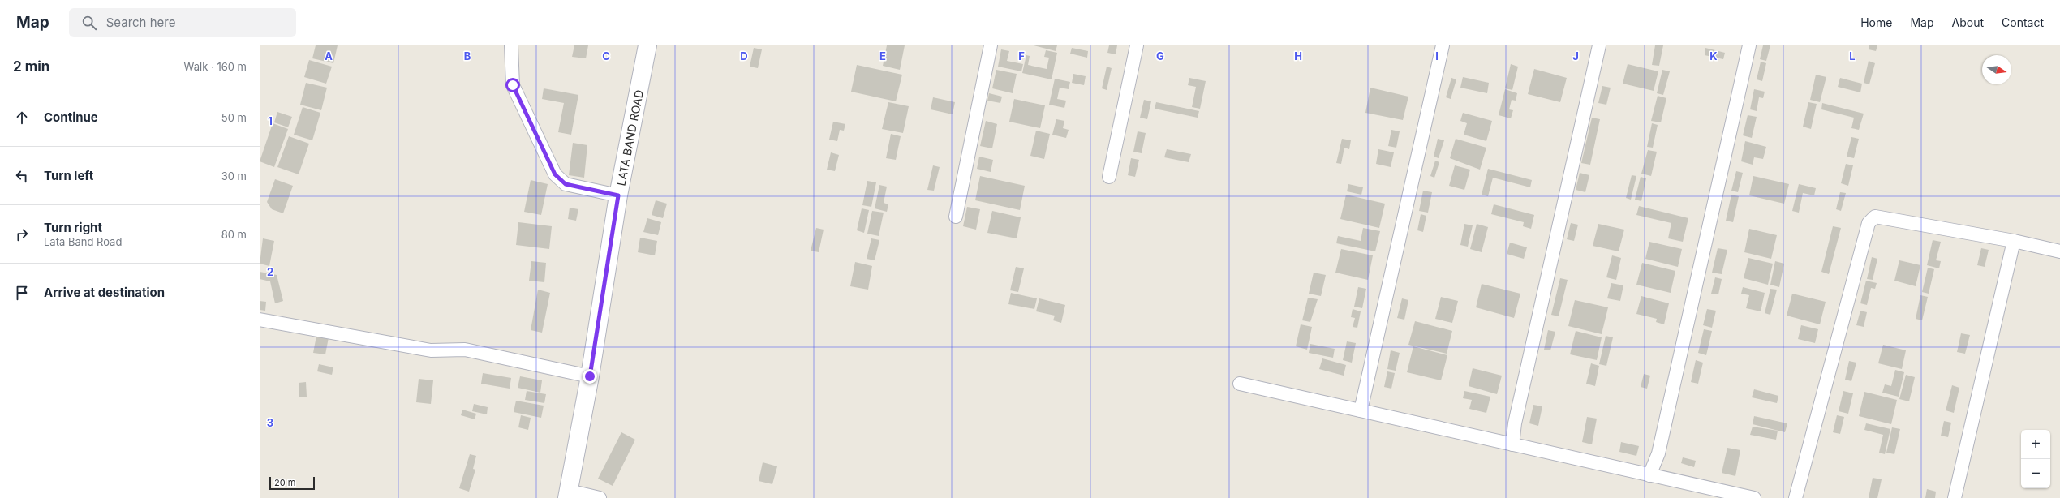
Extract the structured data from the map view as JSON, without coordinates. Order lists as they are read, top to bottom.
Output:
{
  "streets": {
    "main road": ["LATA BAND ROAD"]
  },
  "scale_bar": "20 m",
  "north": "right",
  "page": {
    "header": "Map",
    "search": "Search here",
    "nav": [
      "Home",
      "Map",
      "About",
      "Contact"
    ],
    "heading": ["2 min", "Walk · 160 m"],
    "list": [
      ["Continue", "50 m"],
      ["Turn left", "30 m"],
      ["Turn right", "Lata Band Road", "80 m"],
      "Arrive at destination"
    ],
    "map_buttons": ["+", "−"],
    "scale": "20 m"
  },
  "grid": {
    "columns": [
      "A",
      "B",
      "C",
      "D",
      "E",
      "F",
      "G",
      "H",
      "I",
      "J",
      "K",
      "L"
    ],
    "rows": ["1", "2", "3"]
  }
}
